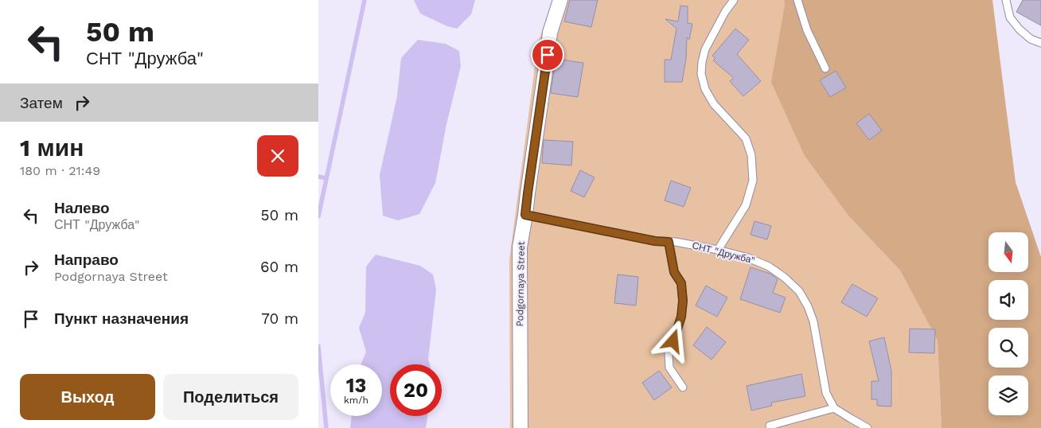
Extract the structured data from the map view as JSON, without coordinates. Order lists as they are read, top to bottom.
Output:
{
  "streets": {
    "street": ["Podgornaya Street"],
    "lane": ["СНТ \"Дружба\""]
  },
  "crossings": [
    ["СНТ \"Дружба\"", "Podgornaya Street"]
  ],
  "north": "bottom",
  "page": {
    "turn": ["50 m", "СНТ \"Дружба\""],
    "then": "Затем",
    "heading": ["1 мин", "180 m · 21:49"],
    "list": [
      {
        "name": "Налево",
        "note": "СНТ \"Дружба\"",
        "value": "50 m"
      },
      {
        "name": "Направо",
        "note": "Podgornaya Street",
        "value": "60 m"
      },
      {
        "name": "Пункт назначения",
        "value": "70 m"
      }
    ],
    "speed": "13 km/h",
    "limit": "20",
    "buttons": ["Выход", "Поделиться"]
  }
}
